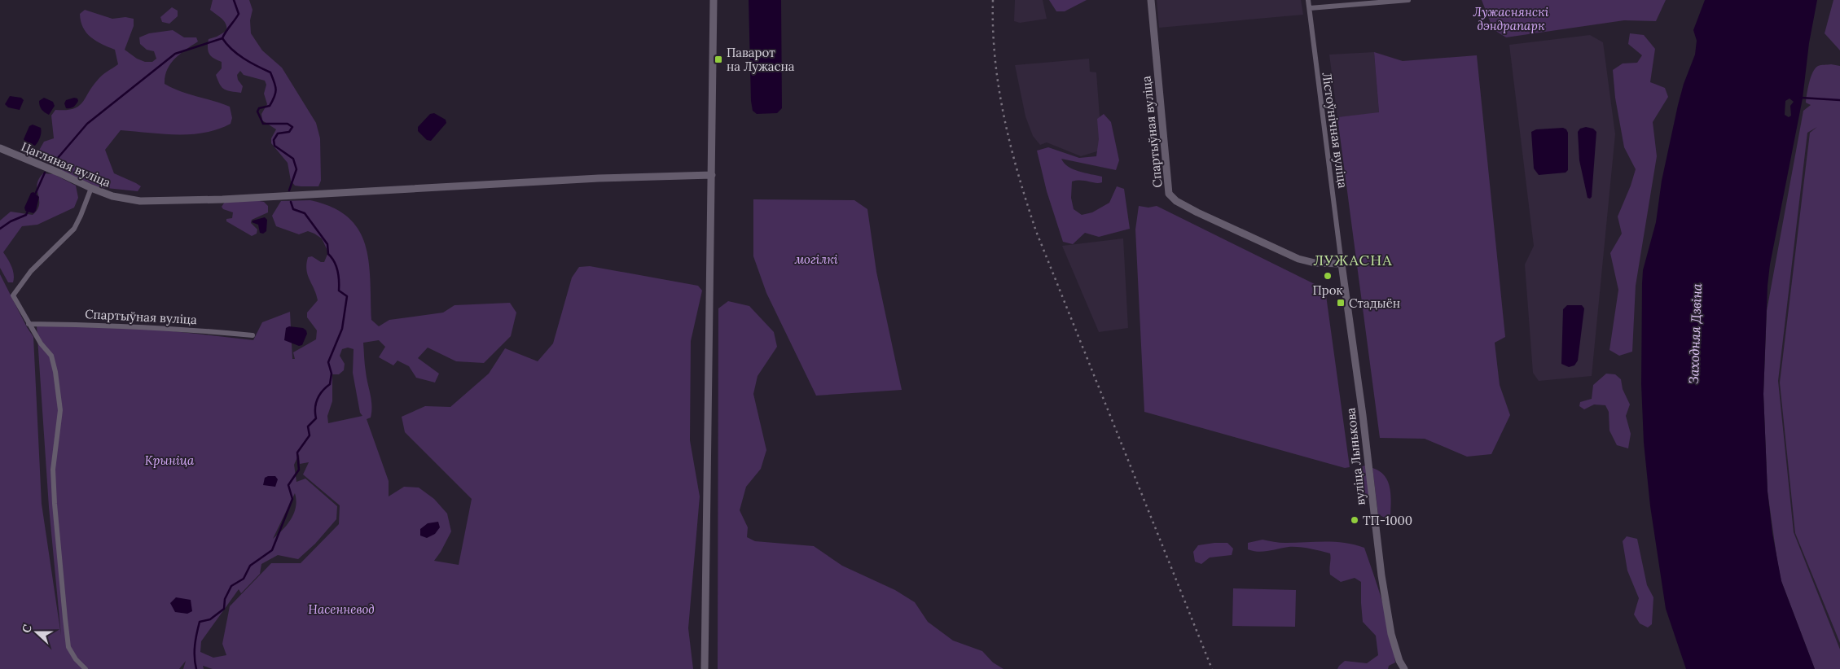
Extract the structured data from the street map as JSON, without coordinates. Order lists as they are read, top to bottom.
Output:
{
  "streets": {
    "street": [
      "Лістоўнічная вуліца",
      "Спартыўная вуліца",
      "Цагляная вуліца",
      "вуліца Лынькова"
    ]
  },
  "crossings": [
    ["Лістоўнічная вуліца", "Спартыўная вуліца"],
    ["Лістоўнічная вуліца", "вуліца Лынькова"],
    ["Спартыўная вуліца", "вуліца Лынькова"]
  ],
  "districts": ["ЛУЖАСНА"],
  "water": ["Заходняя Дзвіна"],
  "parks": [
    "Лужаснянскі дэндрапарк",
    "могілкі",
    "Крыніца",
    "Насенневод"
  ],
  "places": {
    "transit": ["Паварот на Лужасна", "Стадыён"],
    "other": ["Прок", "ТП-1000"]
  },
  "north": "left"
}
